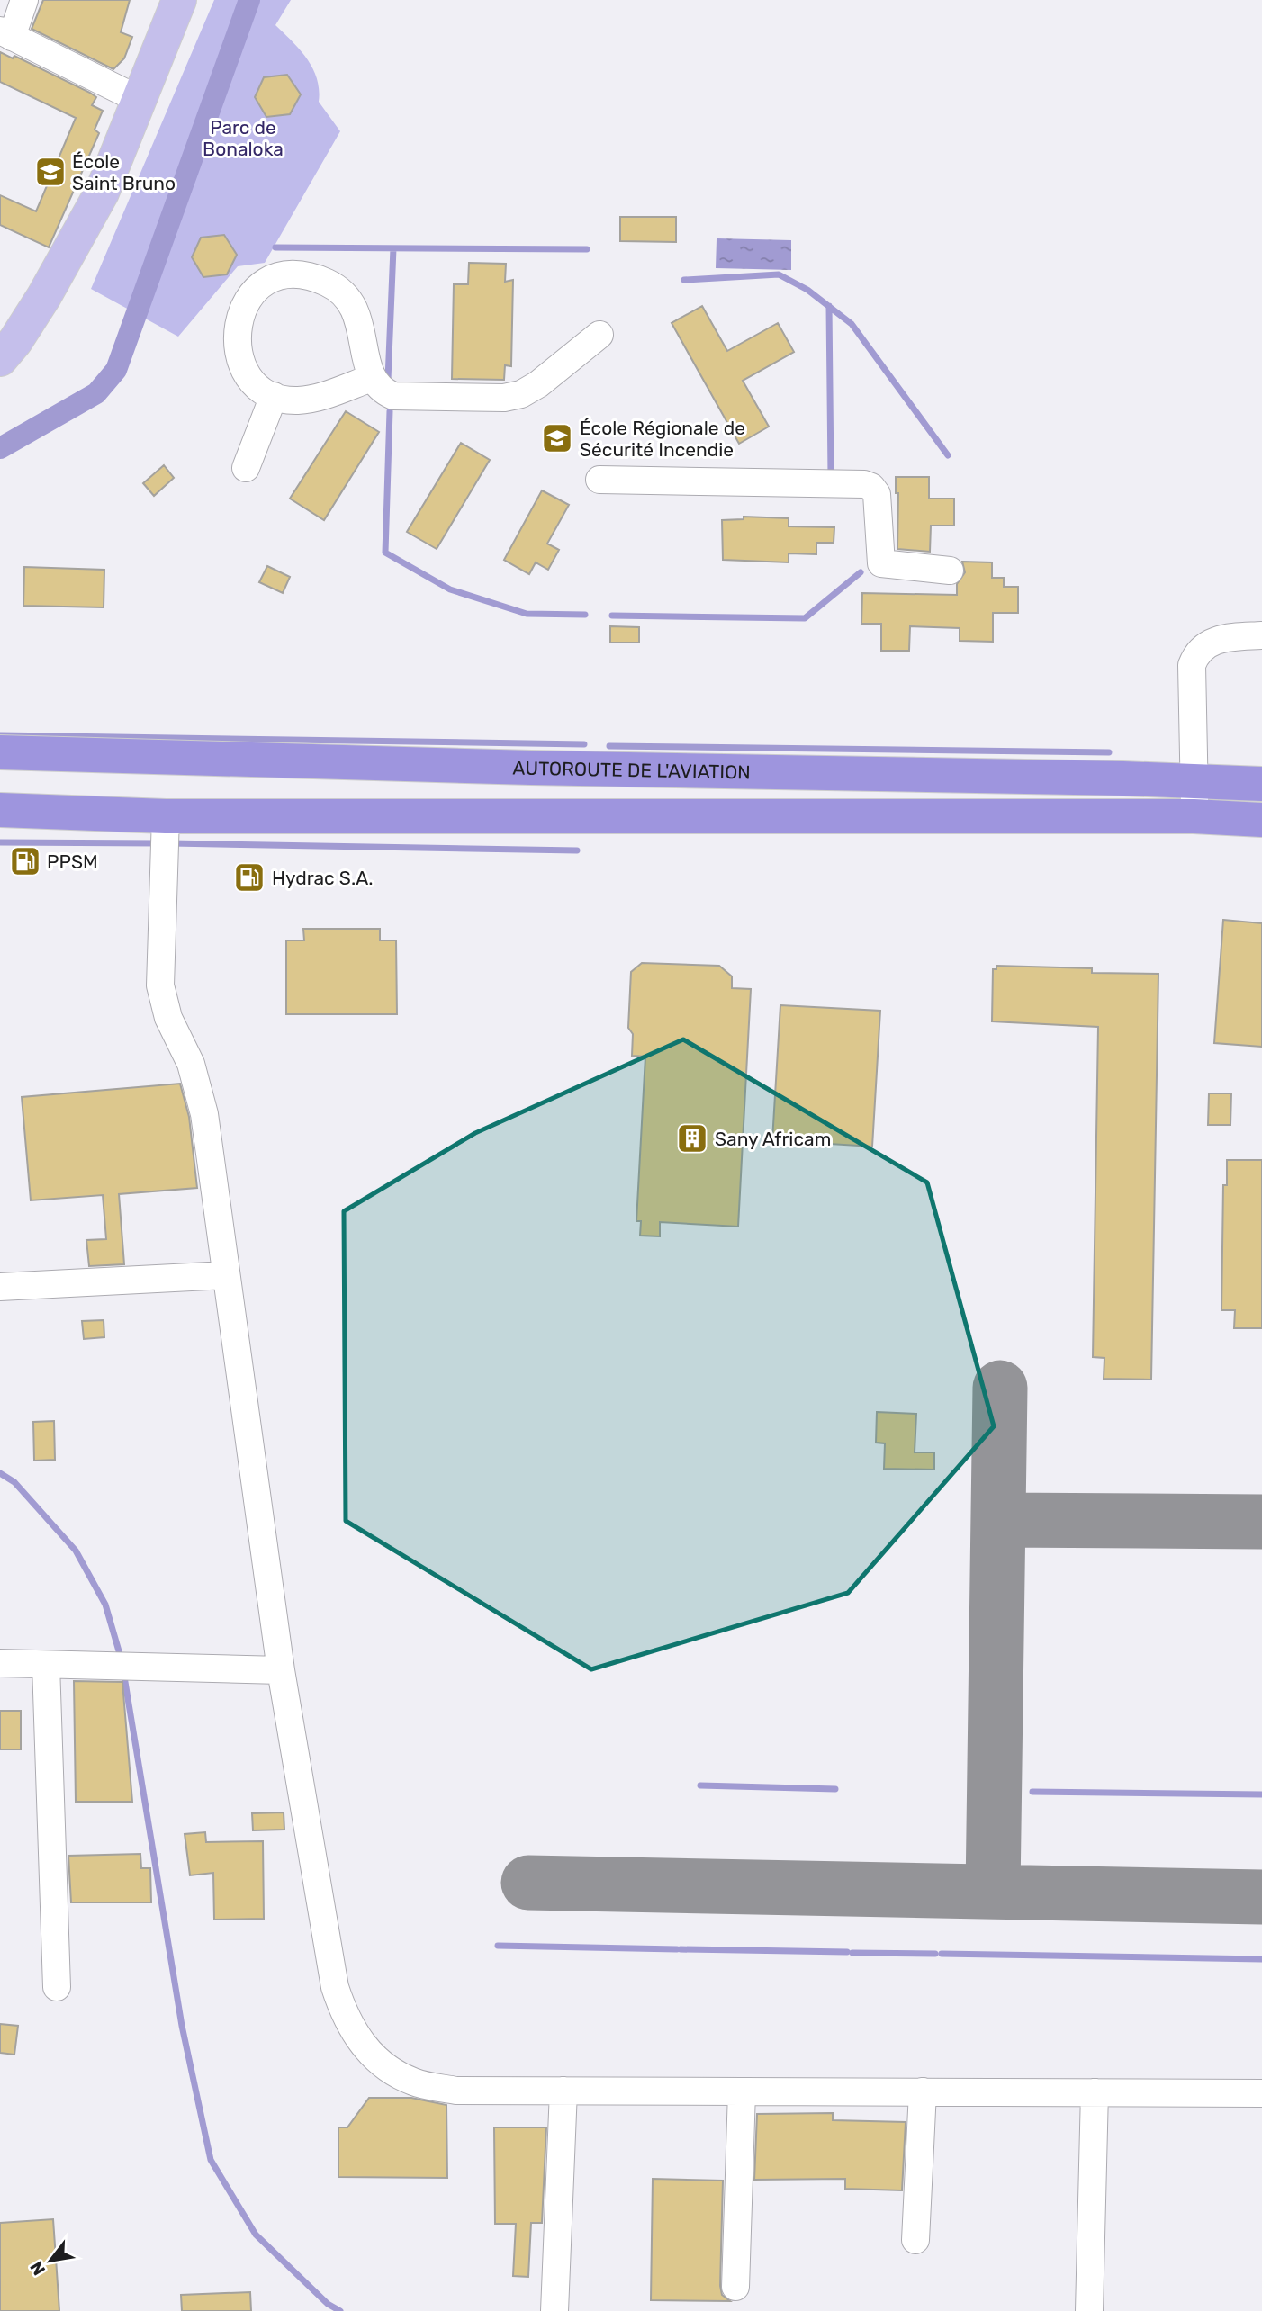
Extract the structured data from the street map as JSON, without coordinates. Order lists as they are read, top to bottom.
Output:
{
  "streets": {
    "highway": ["AUTOROUTE DE L'AVIATION"]
  },
  "parks": ["Parc de Bonaloka"],
  "places": {
    "school or university": ["École Saint Bruno", "École Régionale de Sécurité Incendie"],
    "fuel station": ["PPSM", "Hydrac S.A."],
    "building": ["Sany Africam"]
  },
  "north": "bottom left"
}
